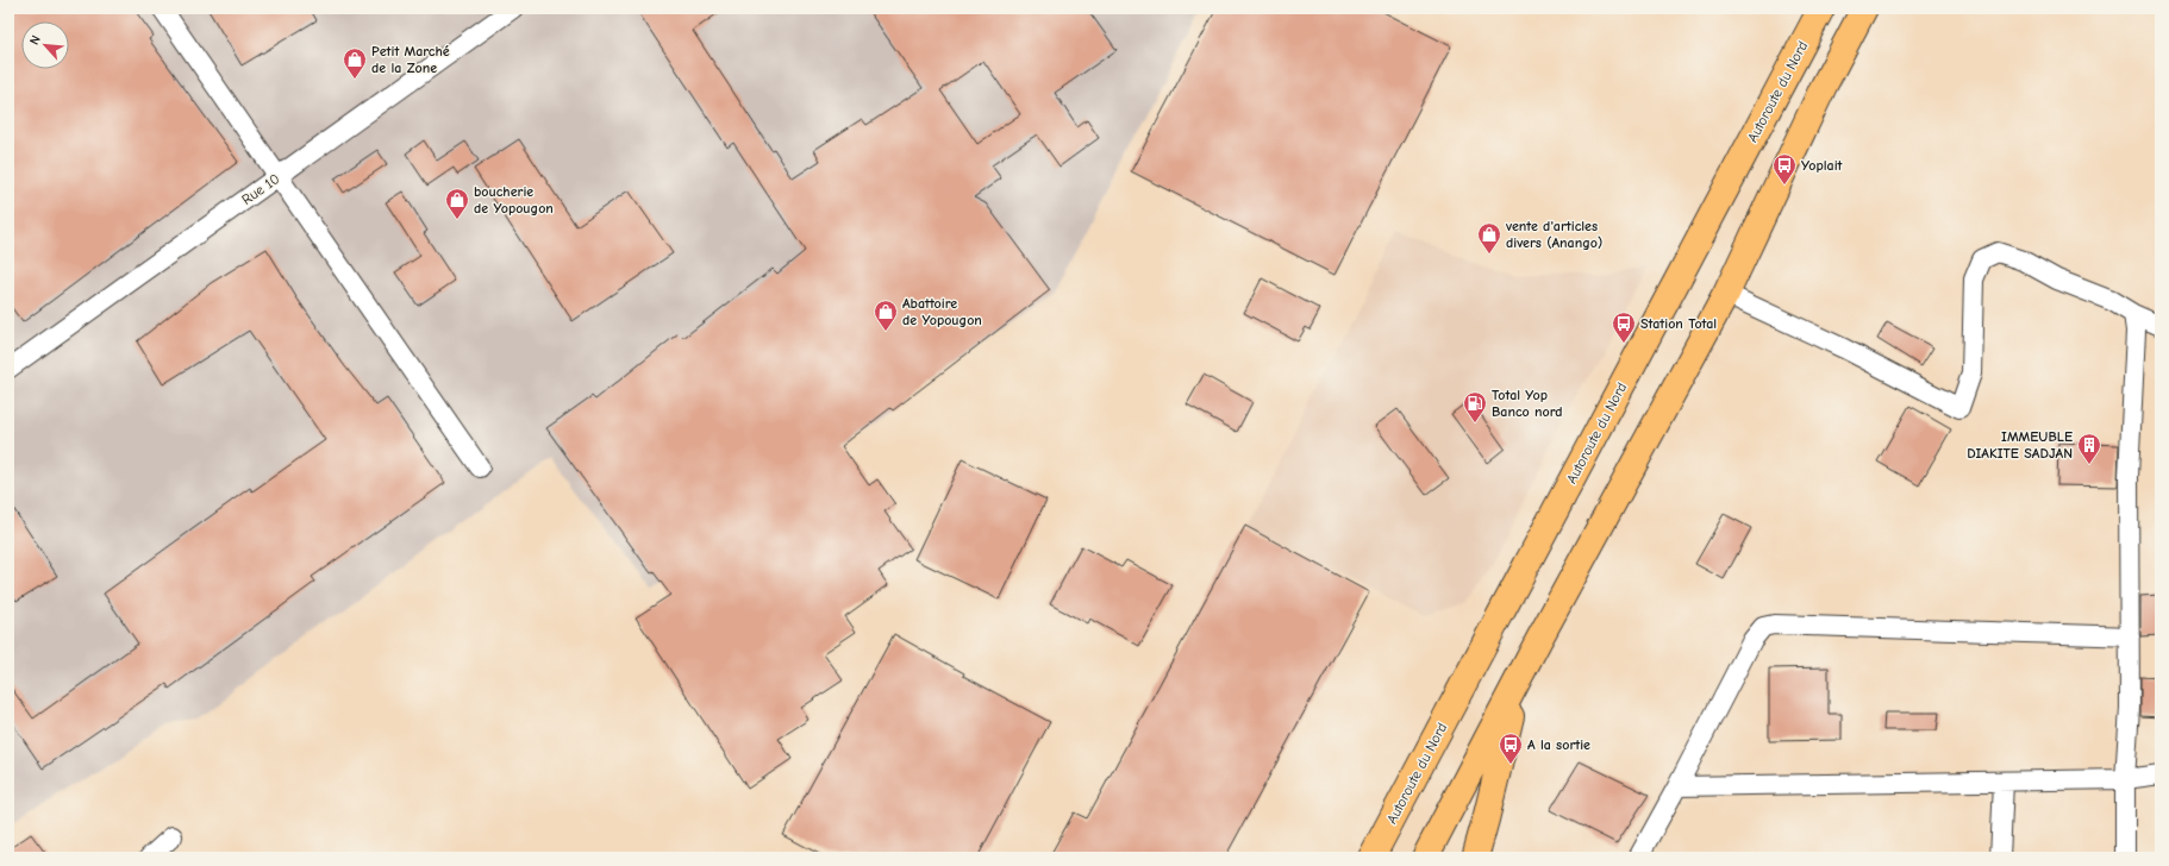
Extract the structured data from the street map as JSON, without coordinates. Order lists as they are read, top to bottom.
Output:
{
  "streets": {
    "highway": ["Autoroute du Nord"],
    "street": ["Rue 10"]
  },
  "places": {
    "shop": [
      "Petit Marché de la Zone",
      "boucherie de Yopougon",
      "vente d'articles divers (Anango)",
      "Abattoire de Yopougon"
    ],
    "bus stop": ["Yoplait", "Station Total", "A la sortie"],
    "fuel station": ["Total Yop Banco nord"],
    "building": ["IMMEUBLE DIAKITE SADJAN"]
  },
  "north": "top left"
}
